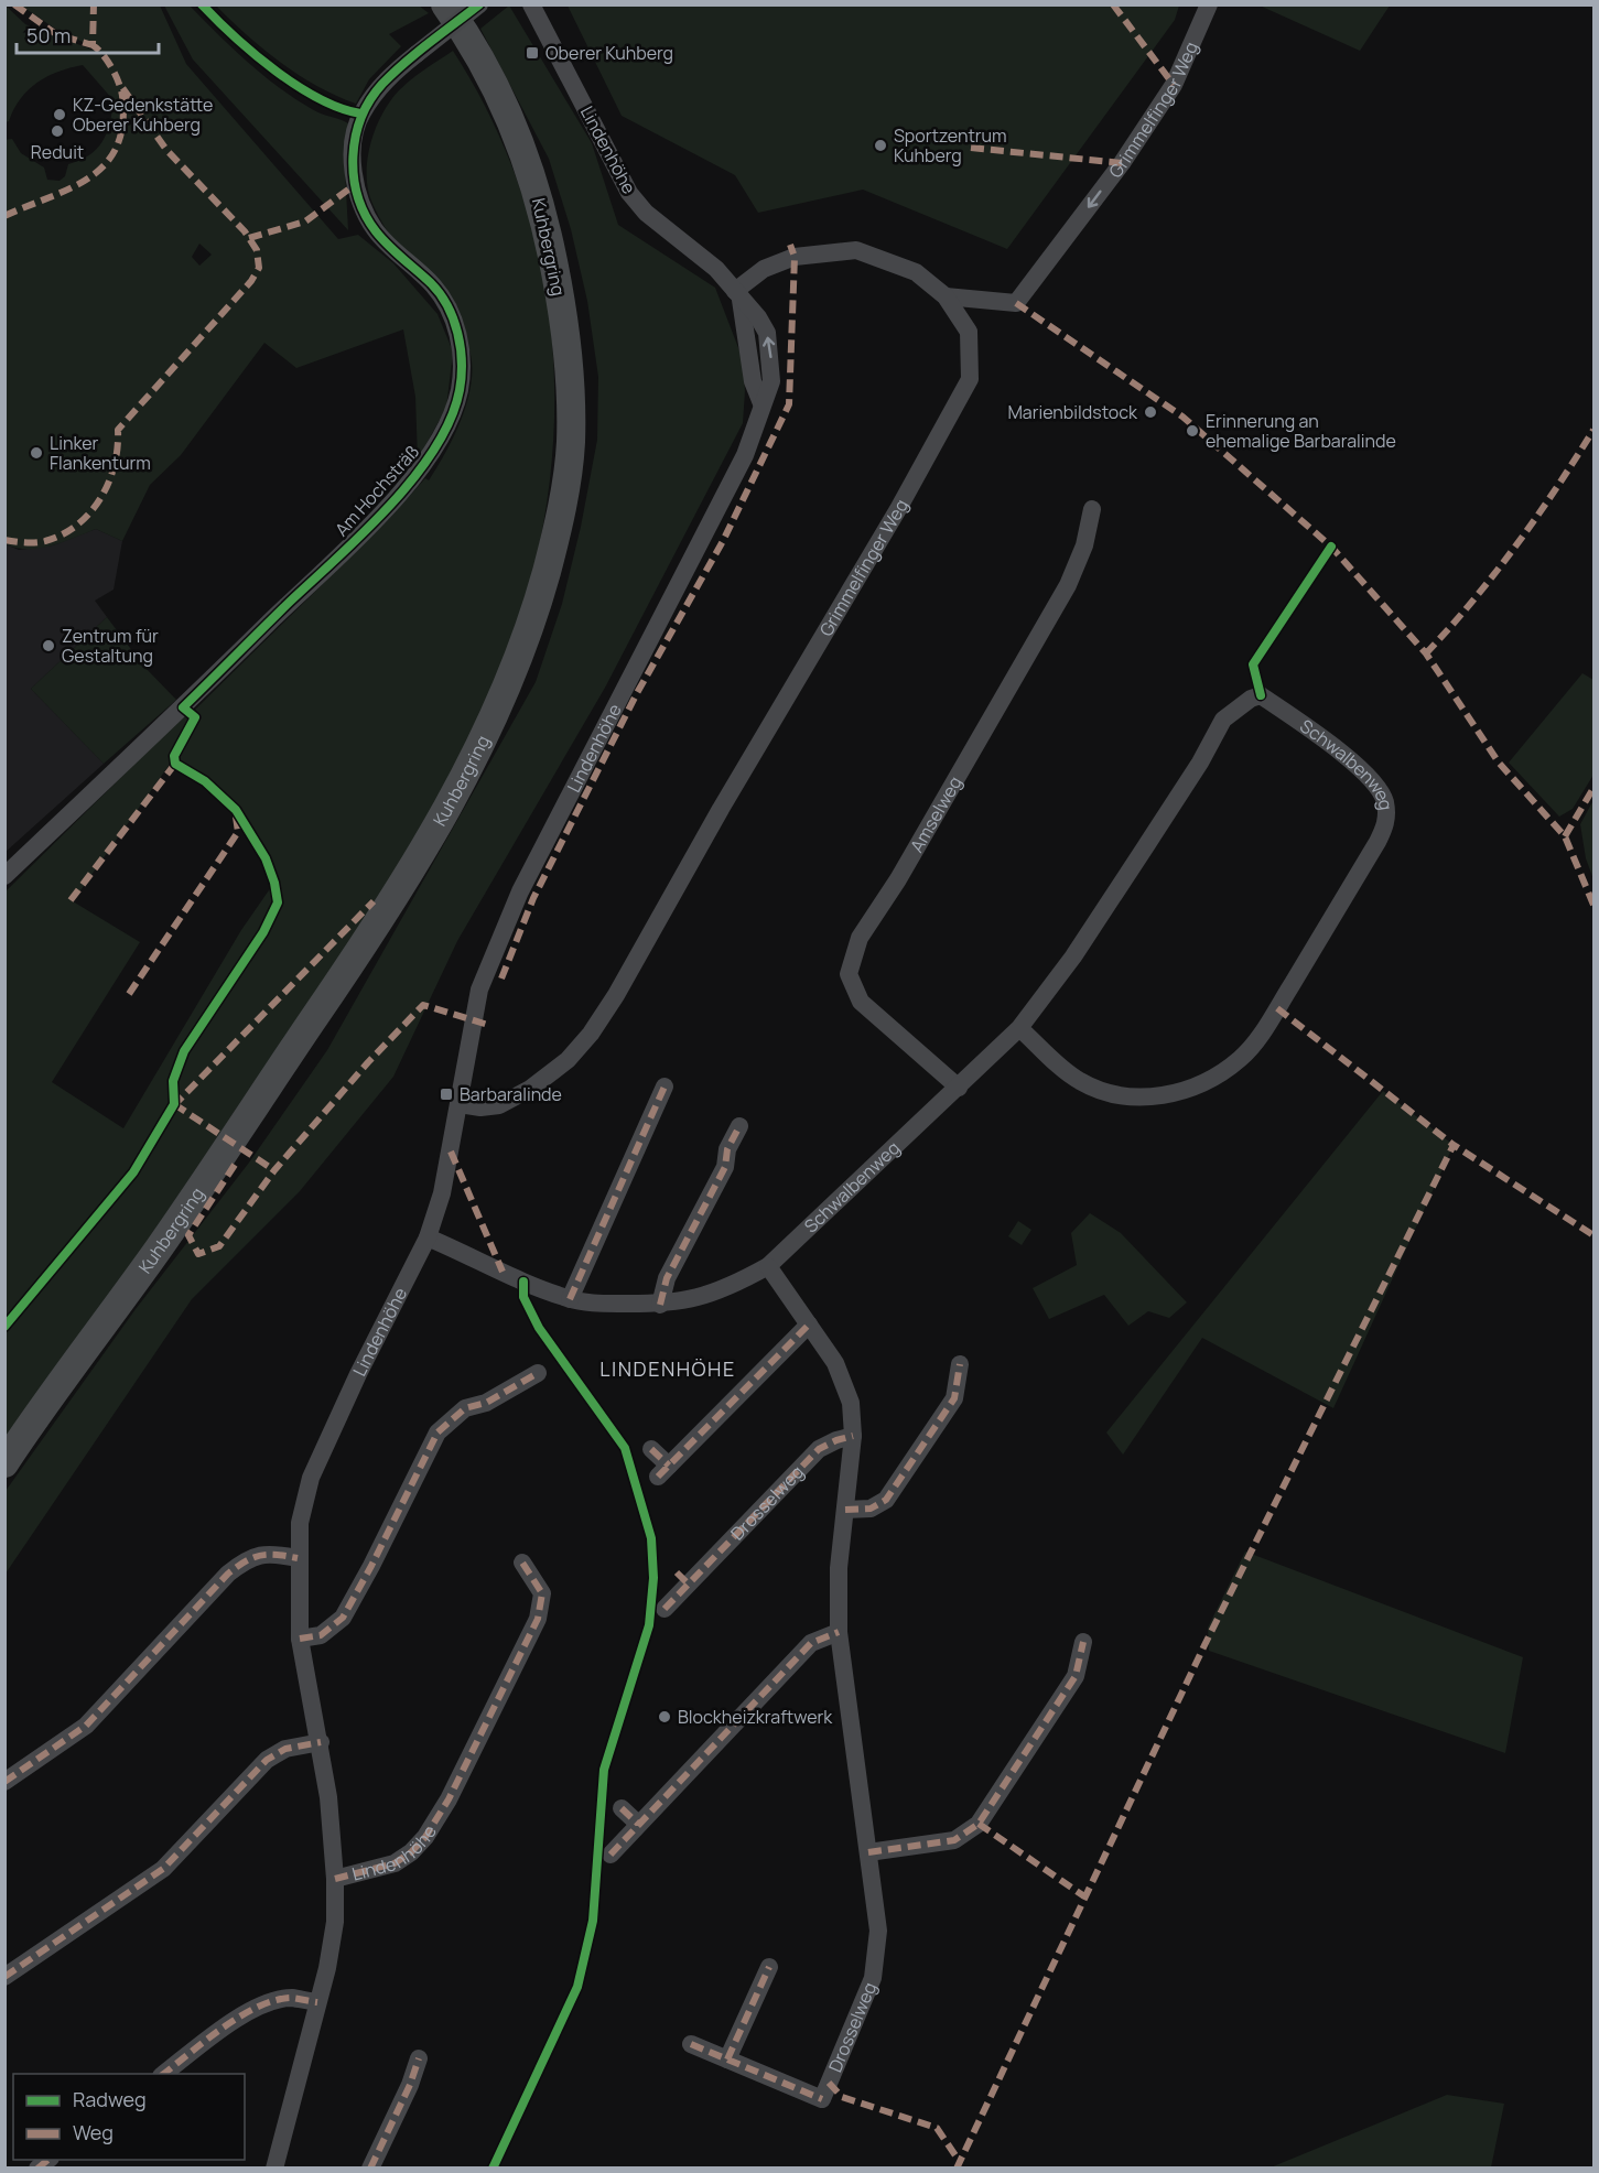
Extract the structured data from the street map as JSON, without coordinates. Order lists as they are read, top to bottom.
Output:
{
  "streets": {
    "main road": ["Kuhbergring"],
    "street": [
      "Grimmelfinger Weg",
      "Lindenhöhe",
      "Am Hochsträß",
      "Schwalbenweg",
      "Amselweg",
      "Drosselweg"
    ]
  },
  "crossings": [
    ["Grimmelfinger Weg", "Lindenhöhe"],
    ["Lindenhöhe", "Schwalbenweg"],
    ["Schwalbenweg", "Amselweg"],
    ["Schwalbenweg", "Drosselweg"]
  ],
  "districts": ["LINDENHÖHE"],
  "places": {
    "transit": ["Oberer Kuhberg", "Barbaralinde"],
    "other": [
      "KZ-Gedenkstätte Oberer Kuhberg",
      "Reduit",
      "Sportzentrum Kuhberg",
      "Marienbildstock",
      "Erinnerung an ehemalige Barbaralinde",
      "Linker Flankenturm",
      "Zentrum für Gestaltung",
      "Blockheizkraftwerk"
    ]
  },
  "legend": ["Radweg", "Weg"],
  "scale_bar": "50 m"
}
